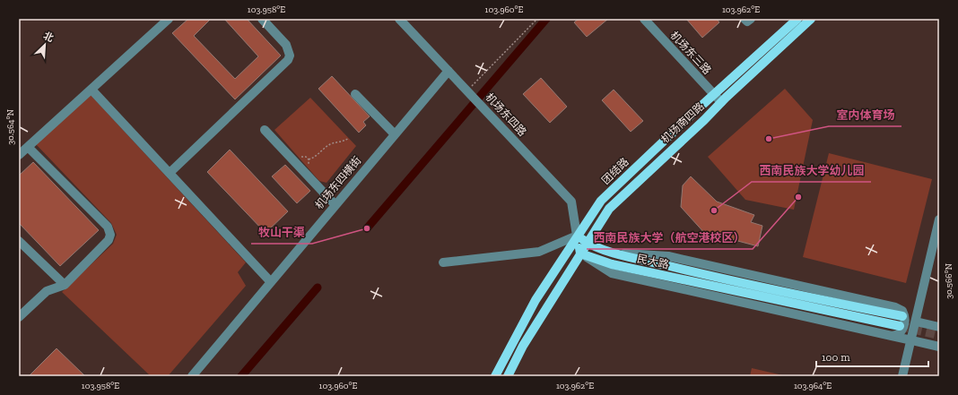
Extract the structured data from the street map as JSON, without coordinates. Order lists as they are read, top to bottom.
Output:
{
  "streets": {
    "main road": ["机场南四路", "团结路", "民大路"],
    "street": ["机场东三路", "机场东四路", "机场东四横街"]
  },
  "crossings": [
    ["机场东三路", "机场南四路"],
    ["机场东三路", "团结路"],
    ["机场东四路", "团结路"],
    ["机场东四路", "机场东四横街"],
    ["机场东四路", "民大路"],
    ["机场南四路", "民大路"],
    ["团结路", "民大路"]
  ],
  "places": [
    "室内体育场",
    "西南民族大学（航空港校区）",
    "西南民族大学幼儿园",
    "牧山干渠"
  ],
  "scale_bar": "100 m",
  "north": "top right",
  "coordinates": [
    "103.958°E",
    "103.960°E",
    "103.962°E",
    "30.564°N",
    "30.566°N",
    "103.964°E"
  ]
}
